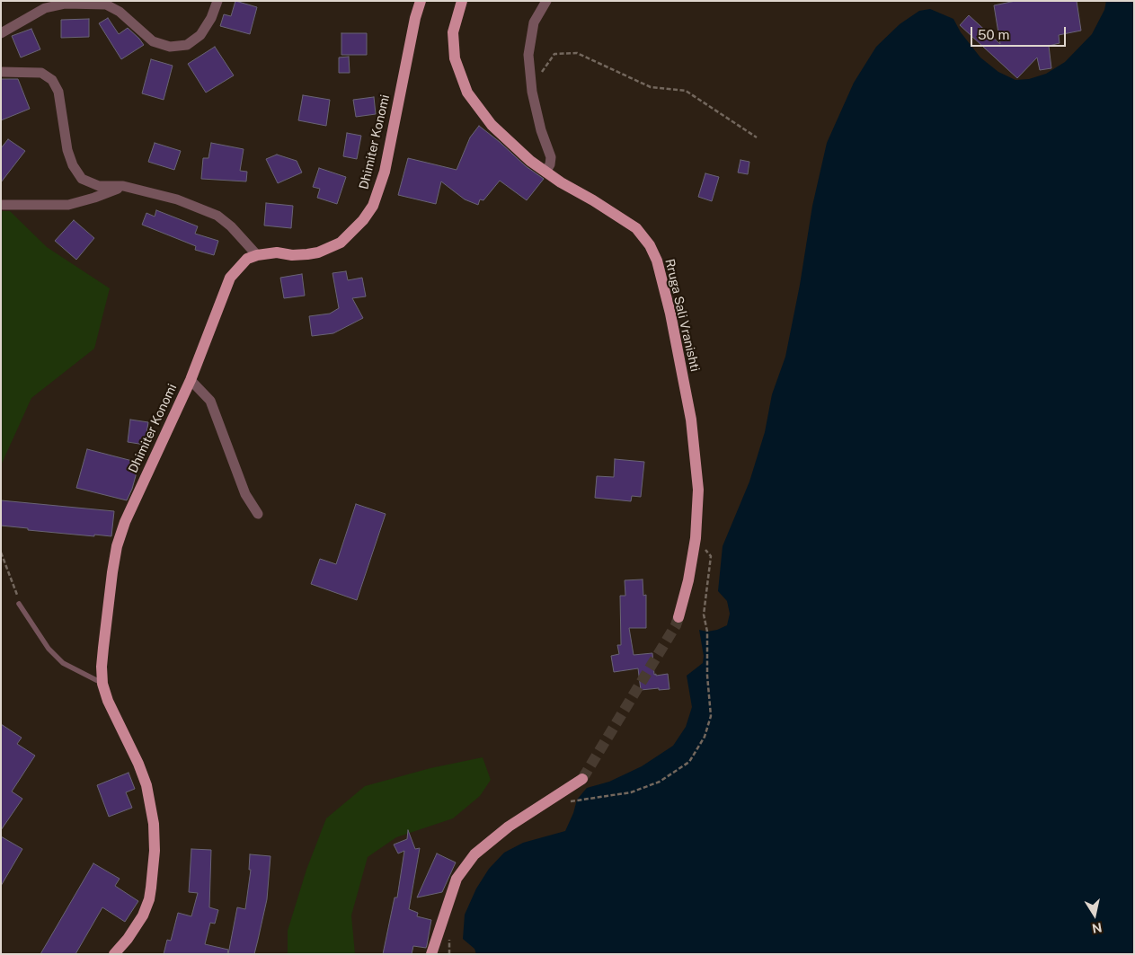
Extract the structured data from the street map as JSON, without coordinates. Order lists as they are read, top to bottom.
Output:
{
  "streets": {
    "main road": ["Dhimiter Konomi", "Rruga Sali Vranishti"]
  },
  "scale_bar": "50 m",
  "north": "bottom"
}
